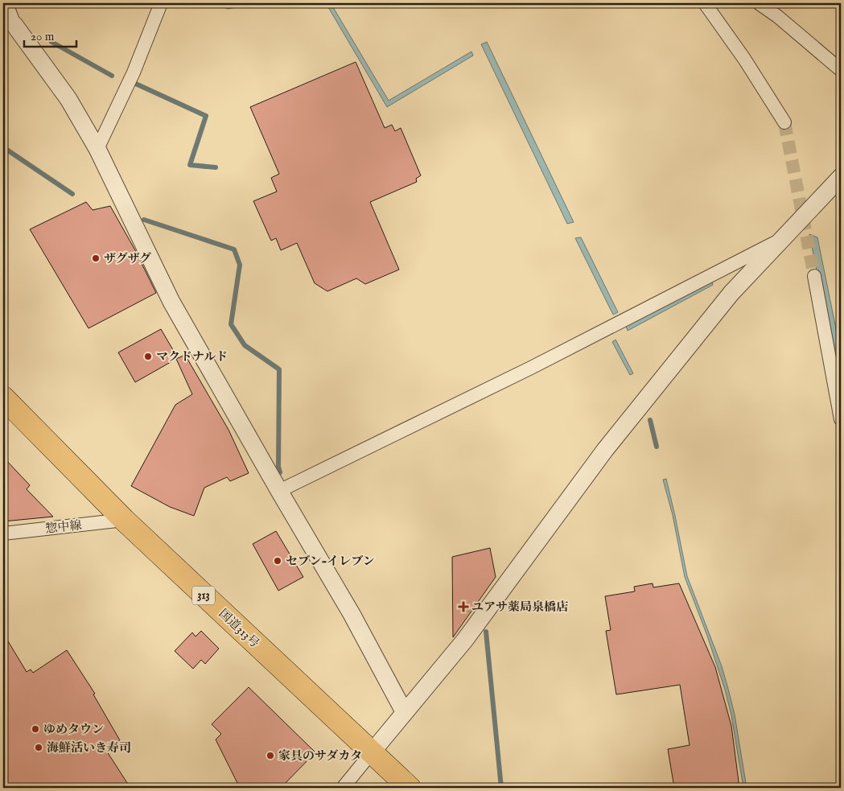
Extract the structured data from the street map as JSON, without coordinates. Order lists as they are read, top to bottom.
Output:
{
  "streets": {
    "highway": ["313", "国道313号"],
    "street": ["惣中線"]
  },
  "crossings": [
    ["惣中線", "国道313号"]
  ],
  "places": {
    "other": [
      "ザグザグ",
      "マクドナルド",
      "セブン-イレブン",
      "ゆめタウン",
      "海鮮活いき寿司",
      "家具のサダカタ"
    ],
    "health": ["ユアサ薬局泉橋店"]
  },
  "scale_bar": "20 m"
}
